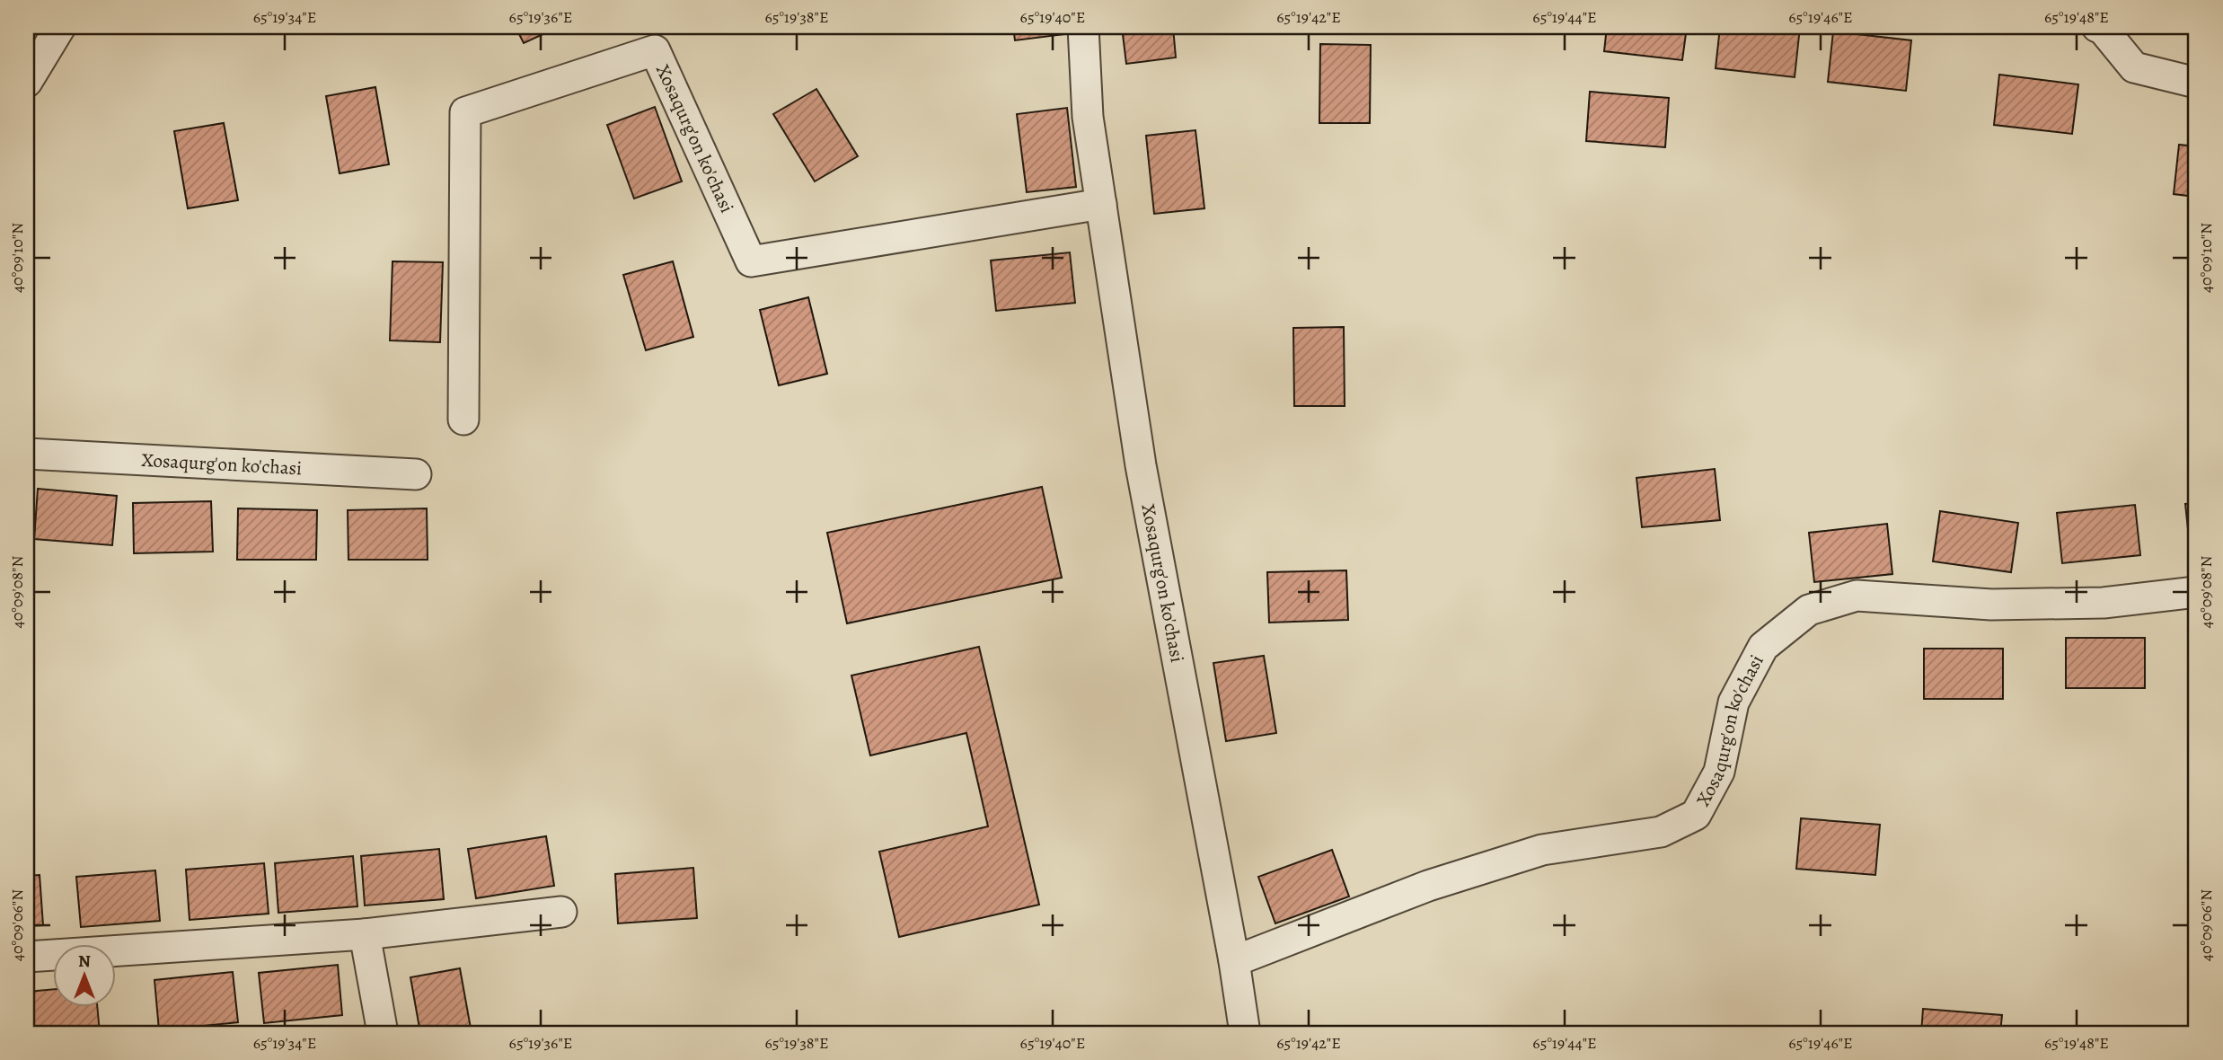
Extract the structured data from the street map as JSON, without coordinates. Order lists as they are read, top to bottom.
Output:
{
  "streets": {
    "street": ["Xosaqurg'on ko'chasi"]
  },
  "north": "top",
  "coordinates": [
    "65°19'34\"E",
    "65°19'36\"E",
    "65°19'38\"E",
    "65°19'40\"E",
    "65°19'42\"E",
    "65°19'44\"E",
    "65°19'46\"E",
    "65°19'48\"E",
    "40°09'10\"N",
    "40°09'08\"N",
    "40°09'06\"N"
  ]
}
